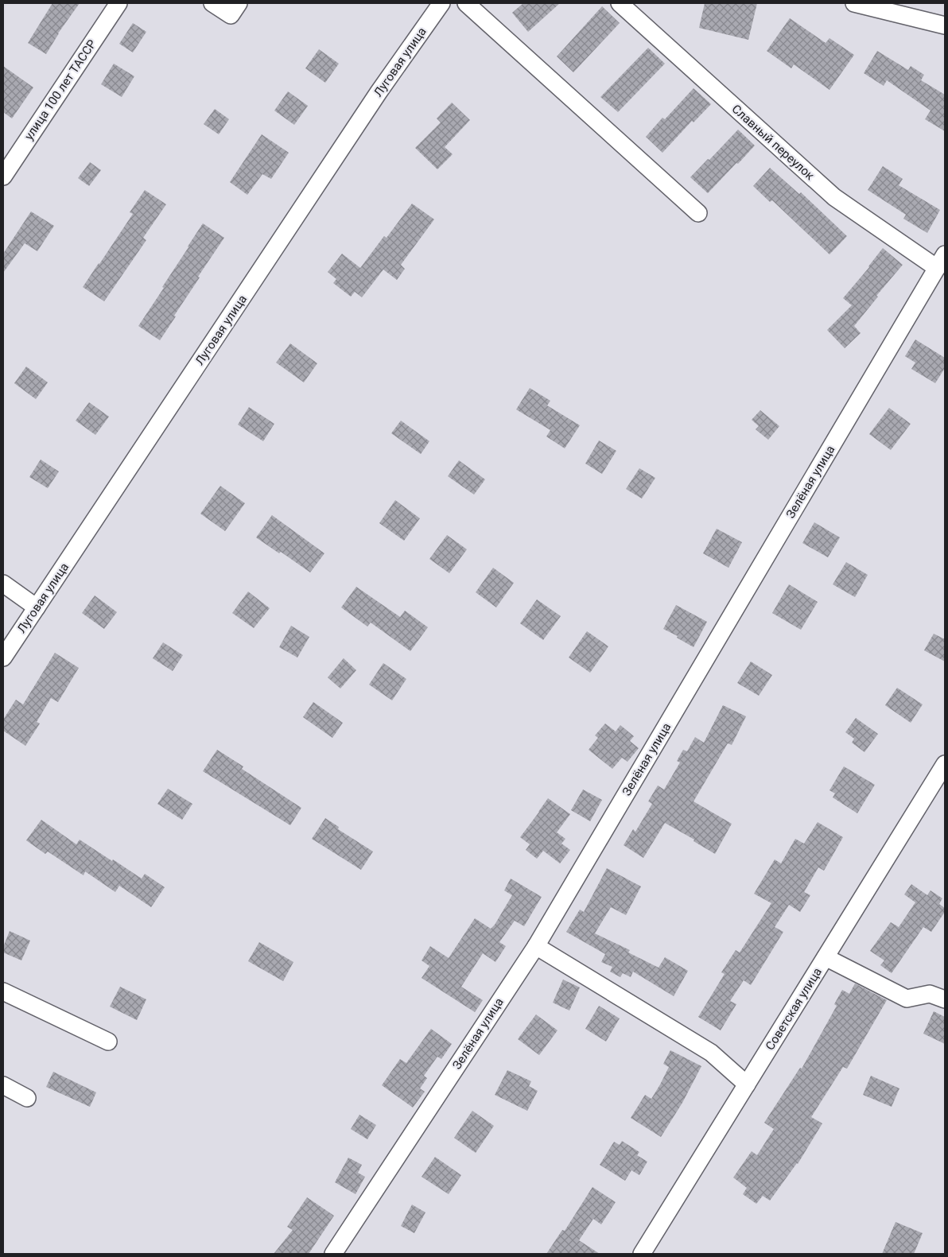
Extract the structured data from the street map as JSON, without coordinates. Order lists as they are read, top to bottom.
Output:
{
  "streets": {
    "street": [
      "Луговая улица",
      "улица 100 лет ТАССР",
      "Славный переулок",
      "Зелёная улица",
      "Советская улица"
    ]
  },
  "crossings": [
    ["Славный переулок", "Зелёная улица"]
  ]
}
